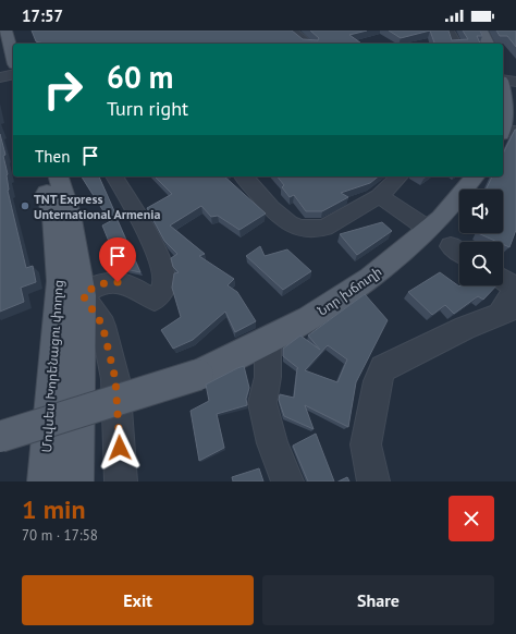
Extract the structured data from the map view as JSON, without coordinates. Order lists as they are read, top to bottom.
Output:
{
  "streets": {
    "main road": ["Նոր խճուղի", "Մովսես Խորենացու փողոց"]
  },
  "places": ["TNT Express Unternational Armenia"],
  "page": {
    "status": "17:57",
    "turn": ["60 m", "Turn right"],
    "then": "Then",
    "heading": ["1 min", "70 m · 17:58"],
    "buttons": ["Exit", "Share"]
  }
}
